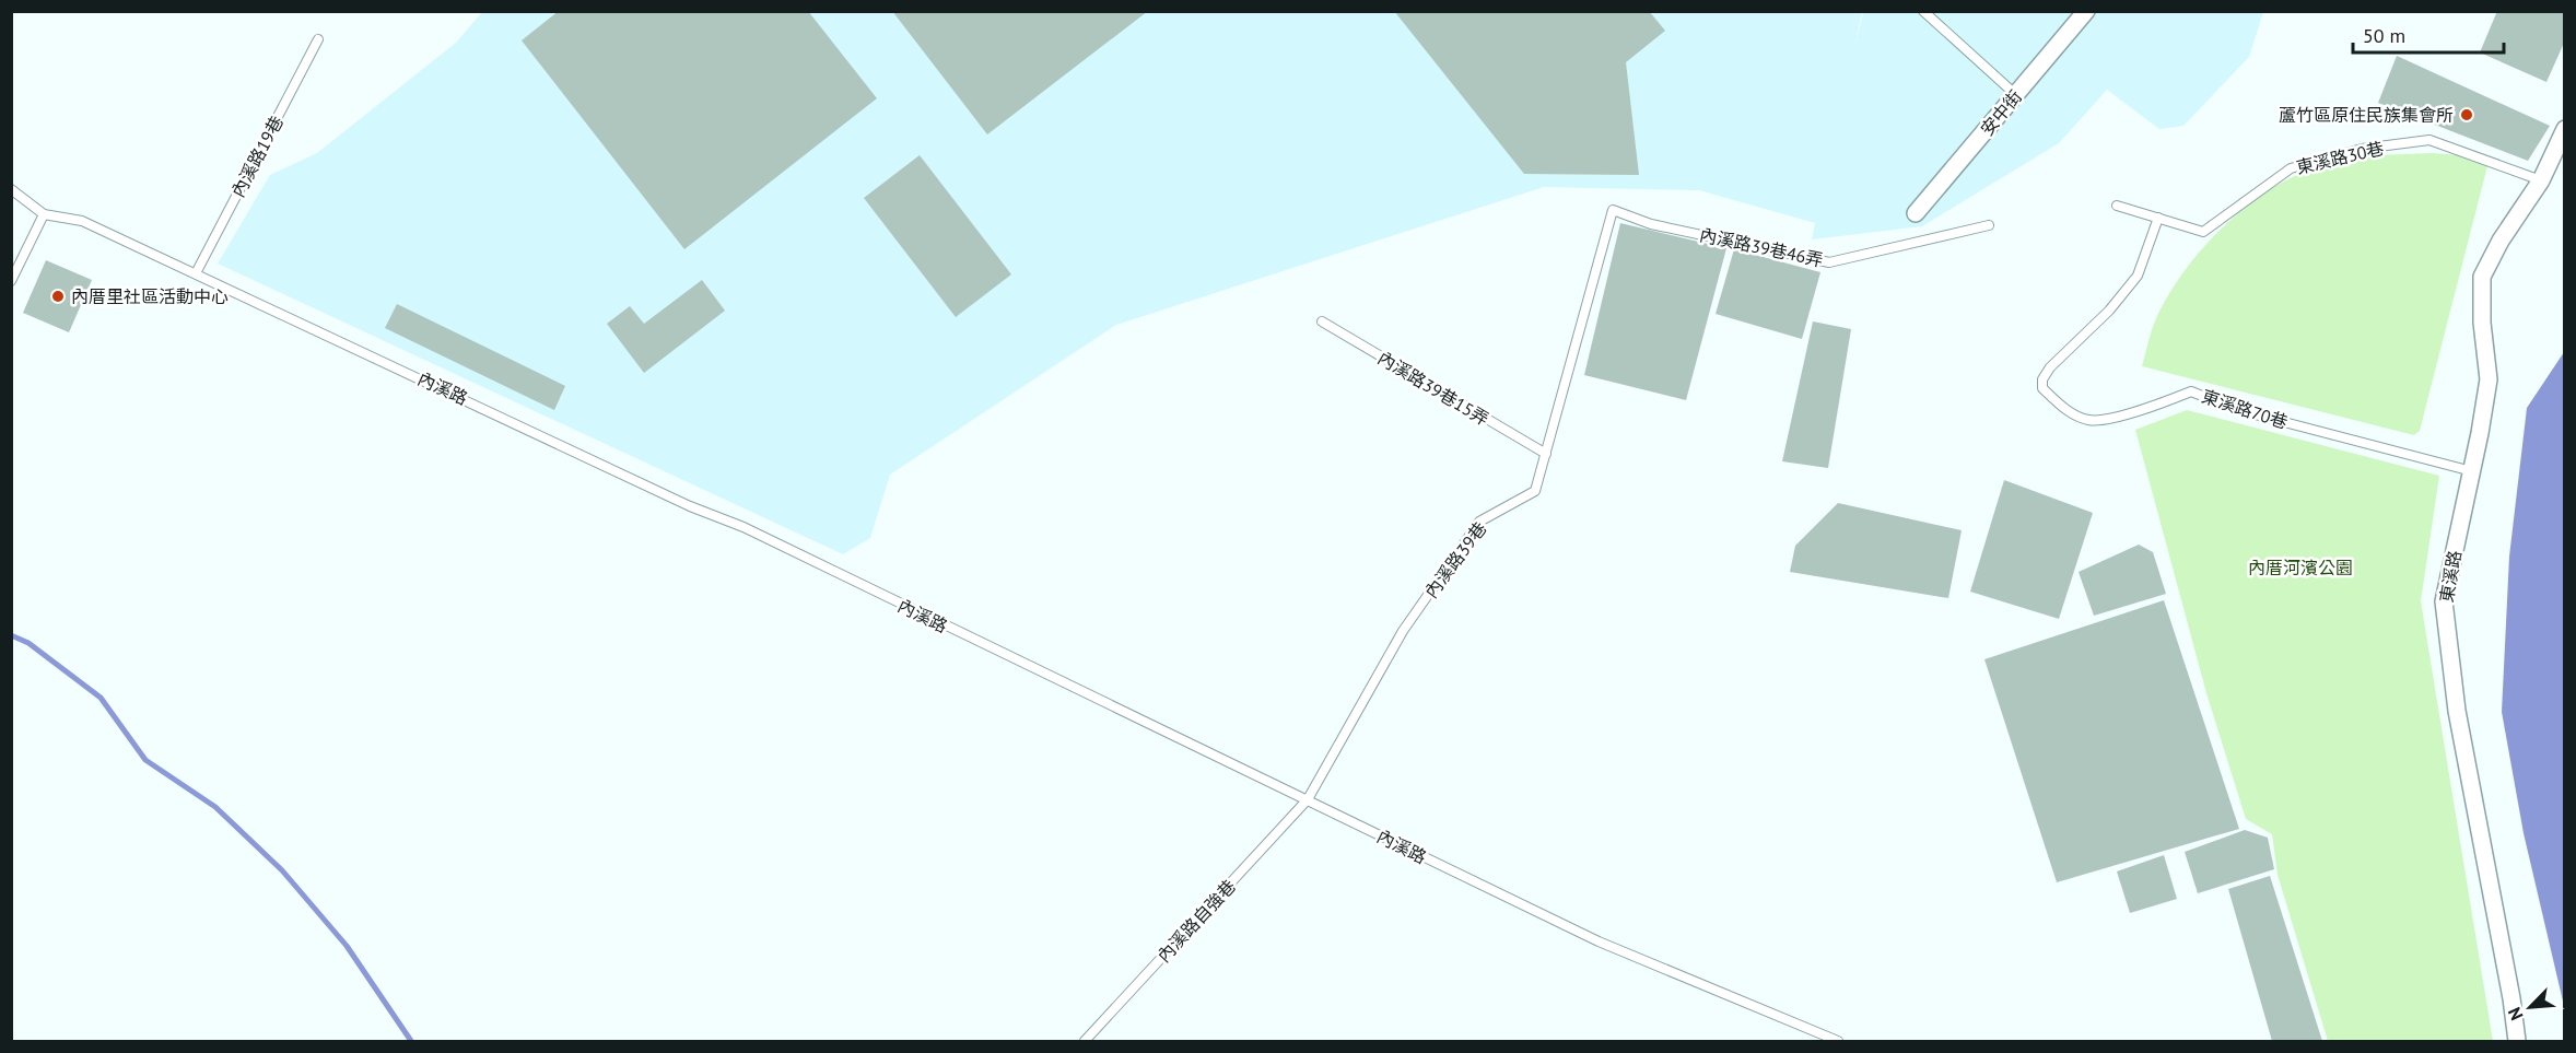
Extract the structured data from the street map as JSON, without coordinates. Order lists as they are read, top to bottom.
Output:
{
  "streets": {
    "street": ["安中街", "東溪路"],
    "lane": [
      "內溪路19巷",
      "東溪路30巷",
      "內溪路39巷46弄",
      "內溪路",
      "內溪路39巷15弄",
      "東溪路70巷",
      "內溪路39巷",
      "內溪路自強巷"
    ]
  },
  "crossings": [
    ["內溪路19巷", "內溪路"],
    ["東溪路30巷", "東溪路70巷"],
    ["東溪路30巷", "東溪路"],
    ["內溪路39巷46弄", "內溪路39巷"],
    ["內溪路", "內溪路39巷"],
    ["內溪路", "內溪路自強巷"],
    ["內溪路39巷15弄", "內溪路39巷"],
    ["東溪路70巷", "東溪路"],
    ["內溪路39巷", "內溪路自強巷"]
  ],
  "parks": ["內厝河濱公園"],
  "places": ["蘆竹區原住民族集會所", "內厝里社區活動中心"],
  "scale_bar": "50 m",
  "north": "bottom left"
}
